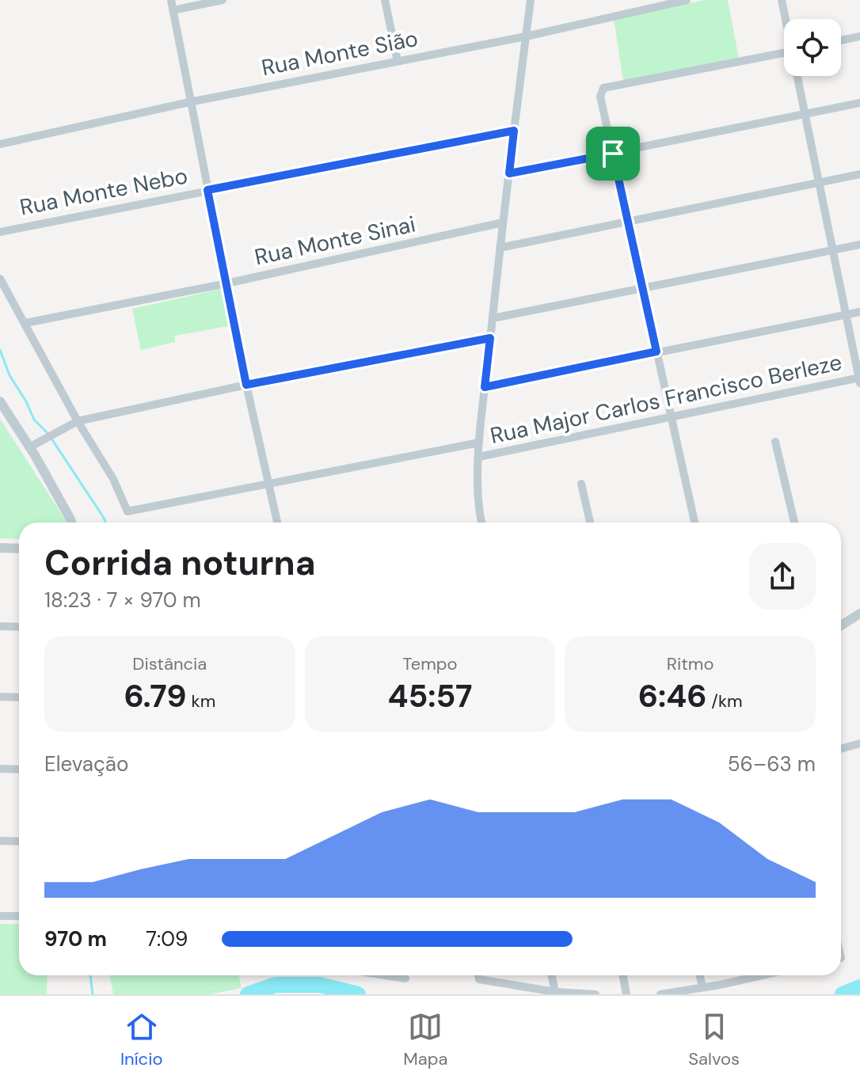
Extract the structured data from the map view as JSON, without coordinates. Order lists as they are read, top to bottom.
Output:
{
  "streets": {
    "street": [
      "Rua Monte Sião",
      "Rua Monte Nebo",
      "Rua Monte Sinai",
      "Rua Major Carlos Francisco Berleze"
    ]
  },
  "page": {
    "heading": ["Corrida noturna", "18:23 · 7 × 970 m"],
    "stats": [
      ["Distância", "6.79 km"],
      ["Tempo", "45:57"],
      ["Ritmo", "6:46 /km"]
    ],
    "chart": ["Elevação", "56–63 m"],
    "list": [
      {
        "name": "970 m",
        "note": "7:09"
      }
    ],
    "tabs": ["Início", "Mapa", "Salvos"]
  }
}
